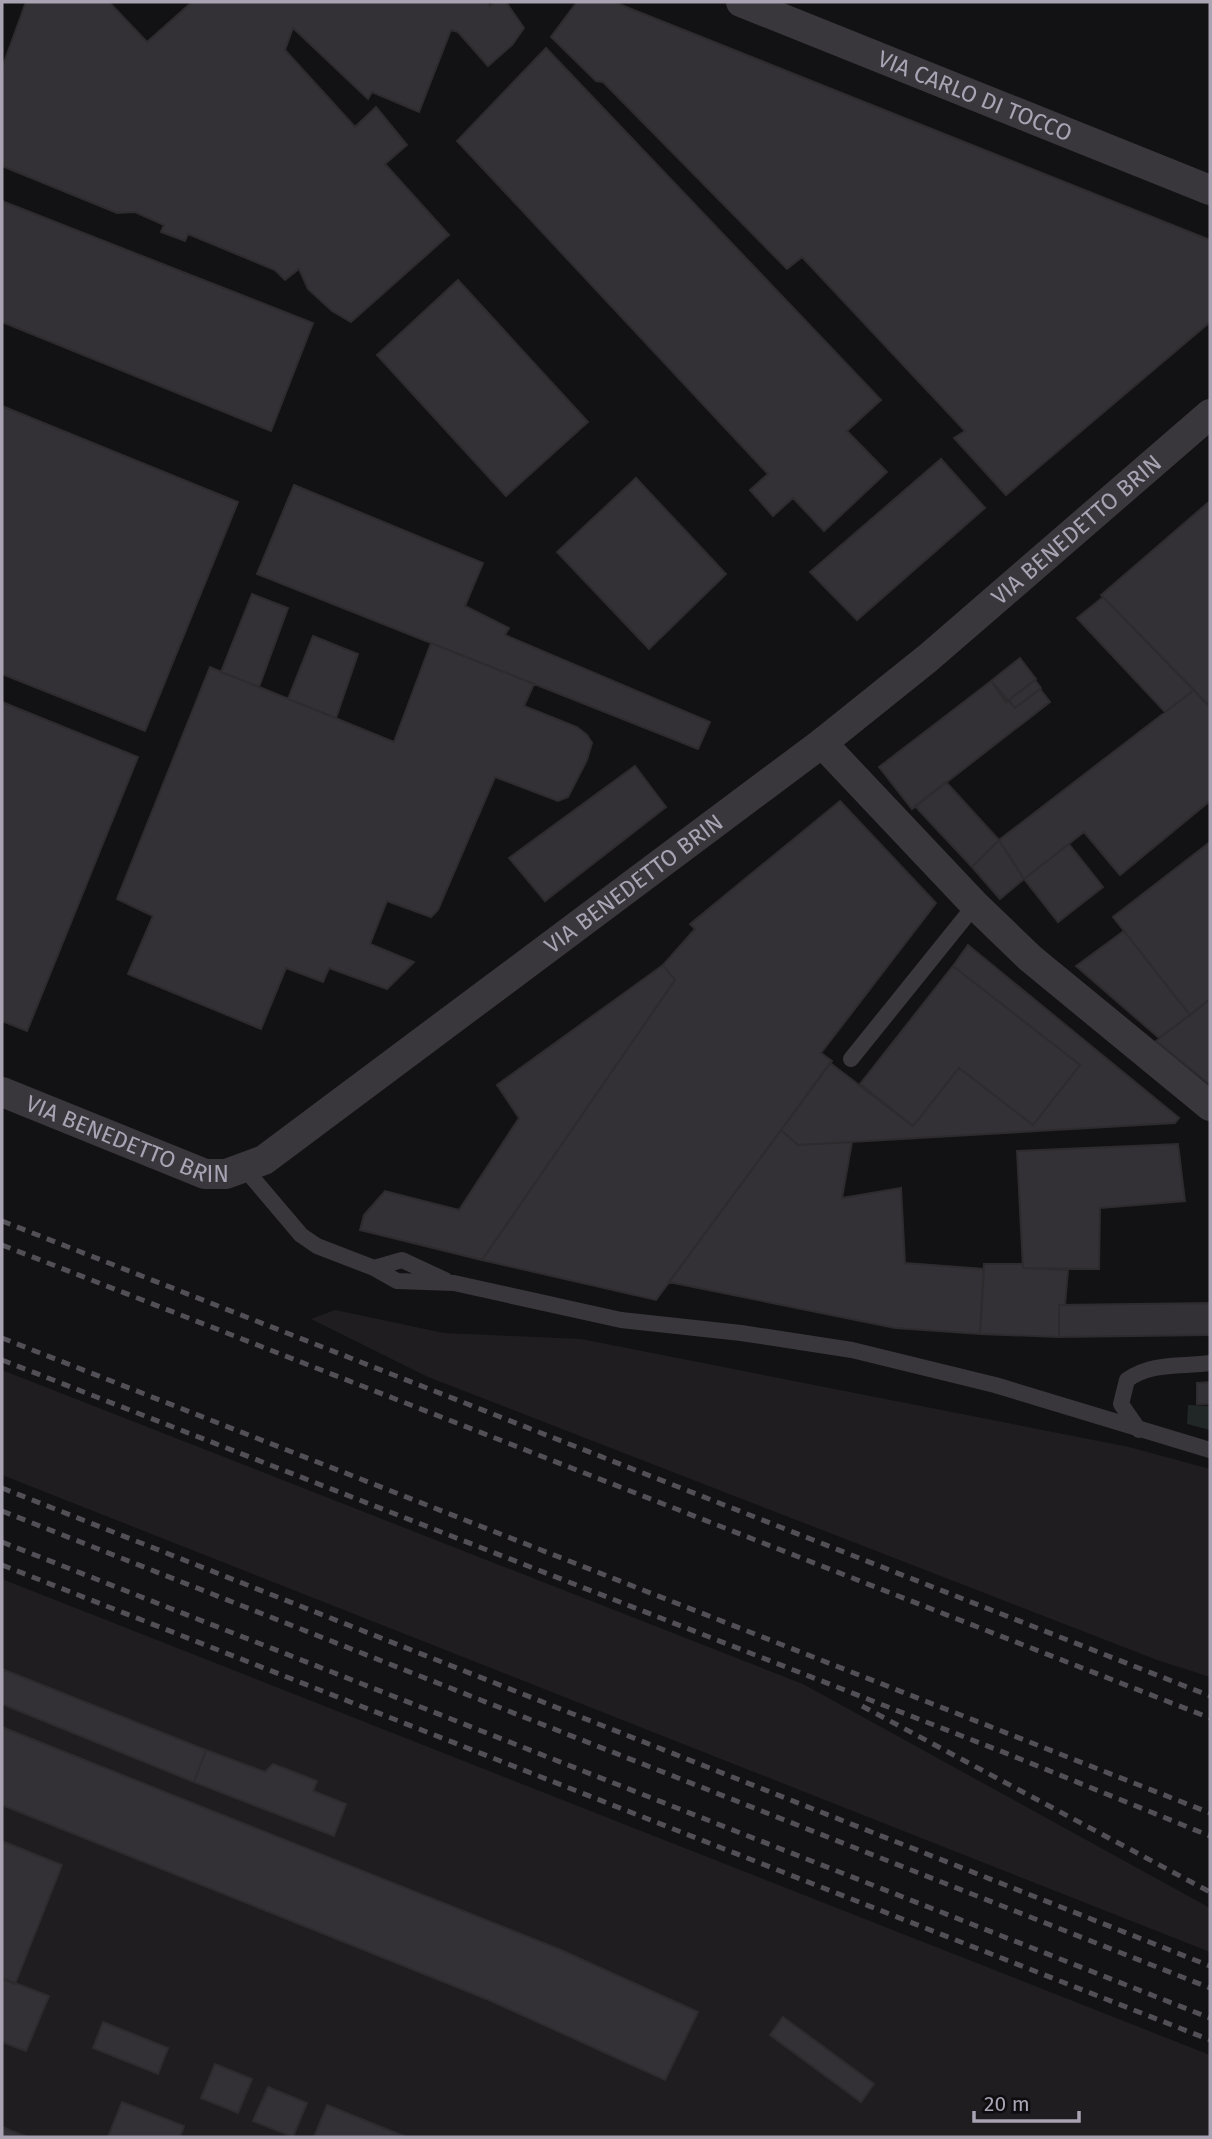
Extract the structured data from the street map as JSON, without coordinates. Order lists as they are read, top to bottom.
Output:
{
  "streets": {
    "street": ["VIA CARLO DI TOCCO", "VIA BENEDETTO BRIN"]
  },
  "scale_bar": "20 m"
}
